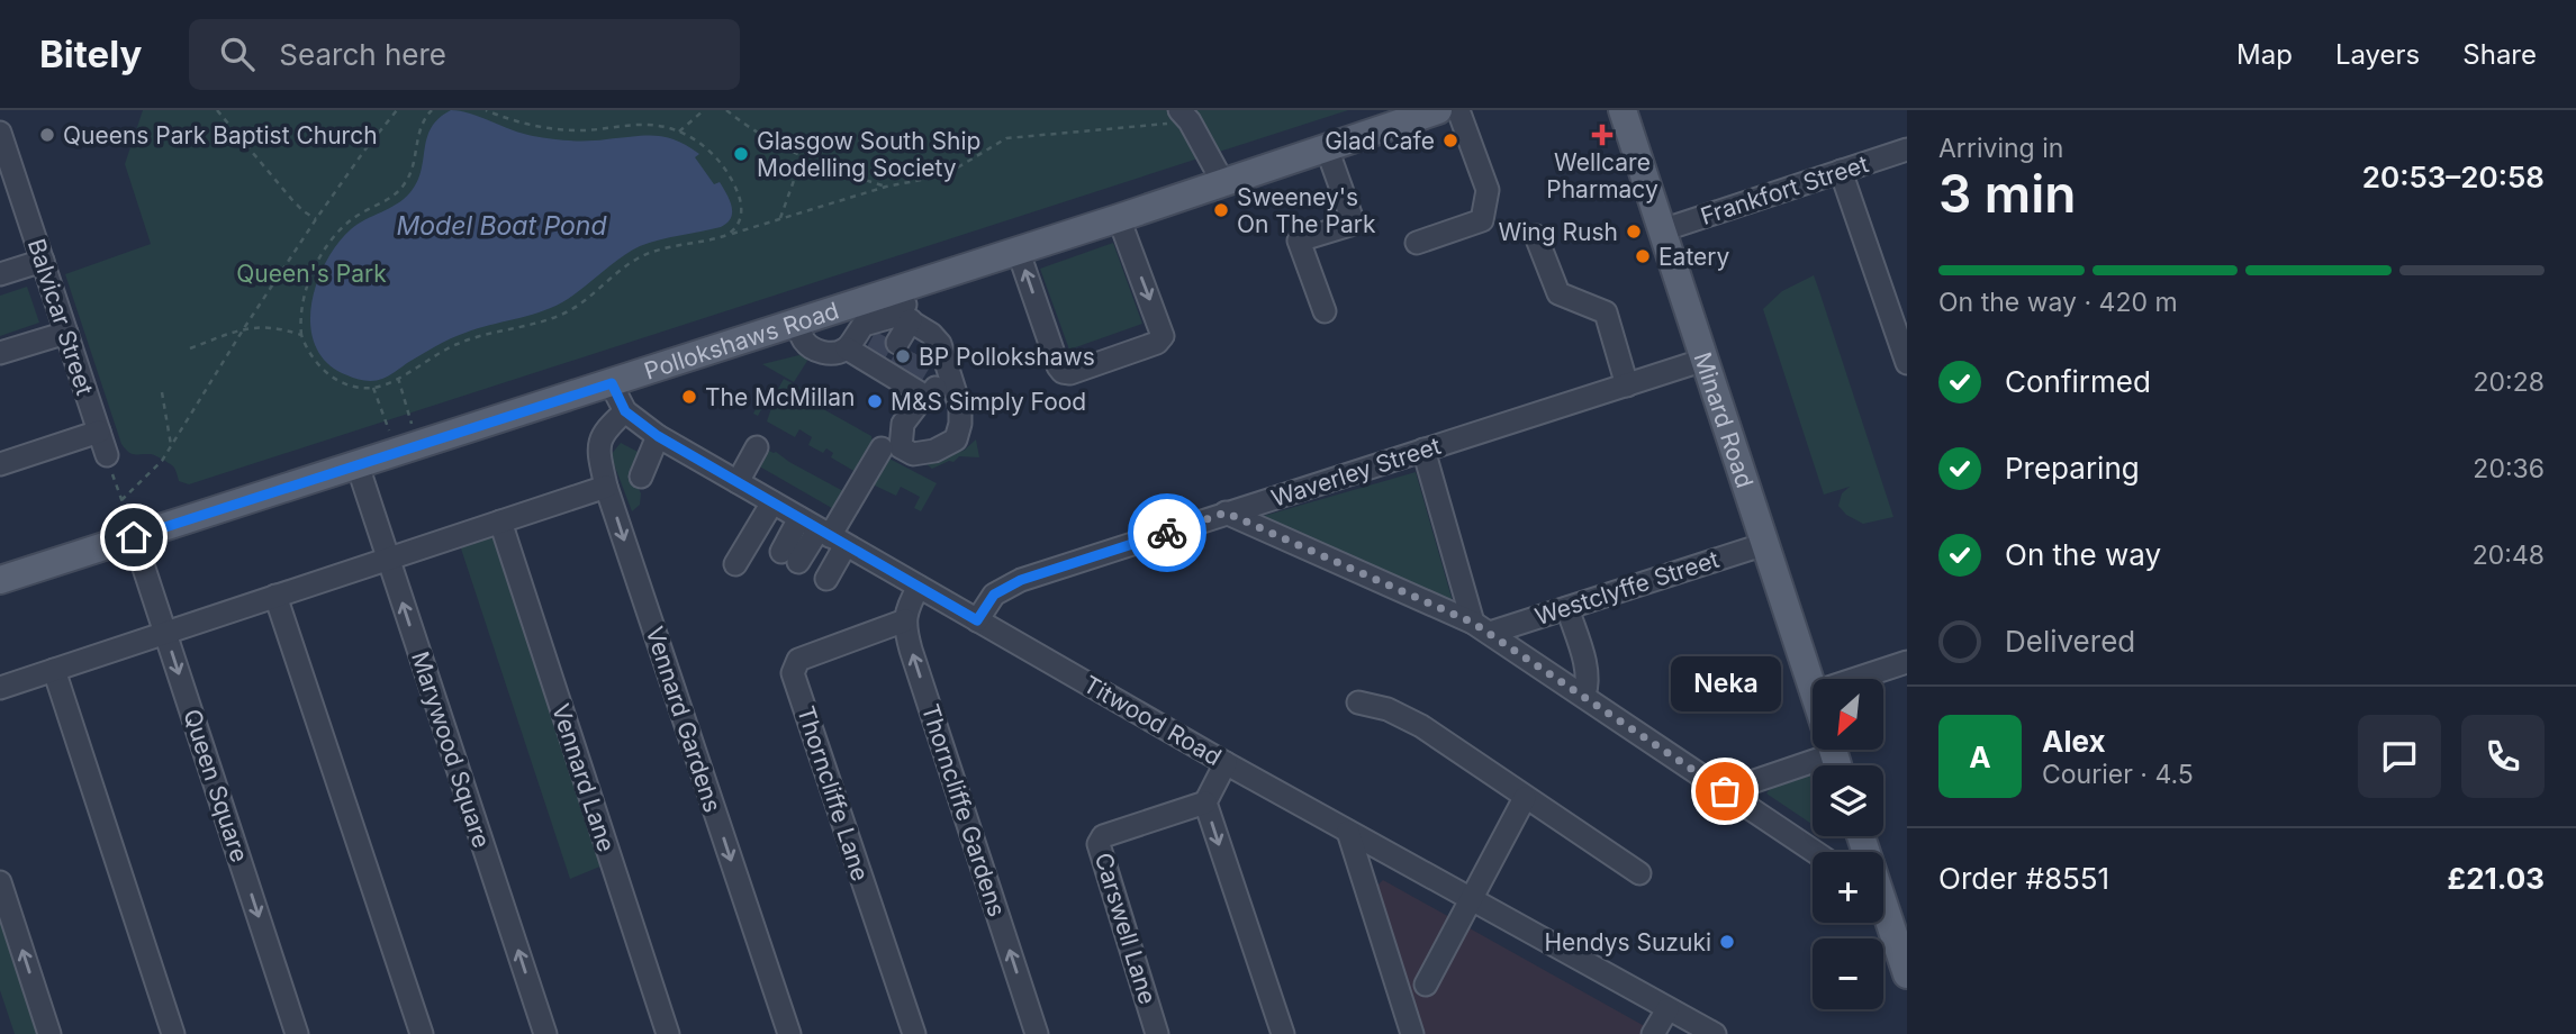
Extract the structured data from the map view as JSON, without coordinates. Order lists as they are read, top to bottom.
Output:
{
  "streets": {
    "main road": ["Pollokshaws Road", "Minard Road"],
    "street": [
      "Frankfort Street",
      "Balvicar Street",
      "Waverley Street",
      "Westclyffe Street",
      "Vennard Gardens",
      "Titwood Road",
      "Marywood Square",
      "Vennard Lane",
      "Queen Square",
      "Thorncliffe Lane",
      "Thorncliffe Gardens",
      "Carswell Lane"
    ]
  },
  "crossings": [
    ["Frankfort Street", "Minard Road"],
    ["Pollokshaws Road", "Titwood Road"],
    ["Pollokshaws Road", "Marywood Square"],
    ["Pollokshaws Road", "Queen Square"],
    ["Minard Road", "Waverley Street"],
    ["Minard Road", "Westclyffe Street"],
    ["Waverley Street", "Titwood Road"],
    ["Vennard Gardens", "Titwood Road"],
    ["Thorncliffe Lane", "Thorncliffe Gardens"]
  ],
  "one_way": ["Vennard Gardens", "Thorncliffe Gardens"],
  "water": ["Model Boat Pond"],
  "parks": ["Queen's Park"],
  "places": {
    "other": [
      "Queens Park Baptist Church",
      "Glad Cafe",
      "Glasgow South Ship Modelling Society",
      "Sweeney's On The Park",
      "Wing Rush",
      "Eatery",
      "BP Pollokshaws",
      "The McMillan",
      "M&S Simply Food",
      "Neka",
      "Hendys Suzuki"
    ],
    "health": ["Wellcare Pharmacy"]
  },
  "north": "bottom left",
  "page": {
    "header": "Bitely",
    "search": "Search here",
    "nav": ["Map", "Layers", "Share"],
    "heading": ["3 min", "Arriving in", "20:53–20:58"],
    "panel": [
      "Alex",
      "Courier · 4.5",
      "Order #8551",
      "£21.03"
    ],
    "bar": "On the way · 420 m",
    "list": [
      ["Confirmed", "20:28"],
      ["Preparing", "20:36"],
      ["On the way", "20:48"],
      "Delivered"
    ],
    "bubble": "Neka",
    "map_buttons": ["+", "−"],
    "round": "A"
  }
}
